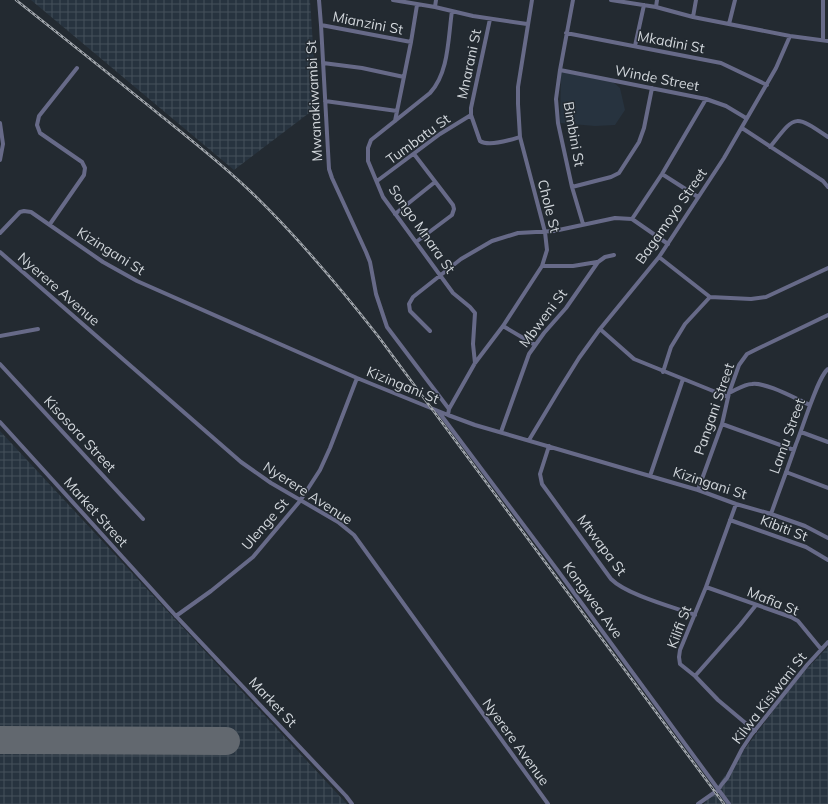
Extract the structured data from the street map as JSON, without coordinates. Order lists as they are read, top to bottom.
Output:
{
  "streets": {
    "street": [
      "Mianzini St",
      "Mkadini St",
      "Mnarani St",
      "Winde Street",
      "Mwanakiwambi St",
      "Bimbini St",
      "Tumbatu St",
      "Chole St",
      "Bagamoyo Street",
      "Songo Mnara St",
      "Kizingani St",
      "Nyerere Avenue",
      "Mbweni St",
      "Pangani Street",
      "Kisosora Street",
      "Lamu Street",
      "Market Street",
      "Ulenge St",
      "Kibiti St",
      "Mtwapa St",
      "Kongwea Ave",
      "Mafia St",
      "Kilifi St",
      "Kilwa Kisiwani St",
      "Market St"
    ]
  },
  "crossings": [
    ["Mianzini St", "Mwanakiwambi St"],
    ["Mkadini St", "Bimbini St"],
    ["Mkadini St", "Bagamoyo Street"],
    ["Mnarani St", "Tumbatu St"],
    ["Mnarani St", "Chole St"],
    ["Winde Street", "Bimbini St"],
    ["Winde Street", "Bagamoyo Street"],
    ["Mwanakiwambi St", "Chole St"],
    ["Tumbatu St", "Songo Mnara St"],
    ["Chole St", "Songo Mnara St"],
    ["Chole St", "Kizingani St"],
    ["Bagamoyo Street", "Kizingani St"],
    ["Kizingani St", "Mbweni St"],
    ["Kizingani St", "Pangani Street"],
    ["Kizingani St", "Lamu Street"],
    ["Kizingani St", "Ulenge St"],
    ["Kizingani St", "Mtwapa St"],
    ["Kizingani St", "Kongwea Ave"],
    ["Kizingani St", "Kilifi St"],
    ["Nyerere Avenue", "Ulenge St"],
    ["Market Street", "Ulenge St"],
    ["Market Street", "Market St"],
    ["Ulenge St", "Market St"],
    ["Kibiti St", "Kilifi St"],
    ["Mtwapa St", "Kilifi St"],
    ["Kongwea Ave", "Kilwa Kisiwani St"],
    ["Mafia St", "Kilifi St"],
    ["Mafia St", "Kilwa Kisiwani St"],
    ["Kilifi St", "Kilwa Kisiwani St"]
  ]
}
